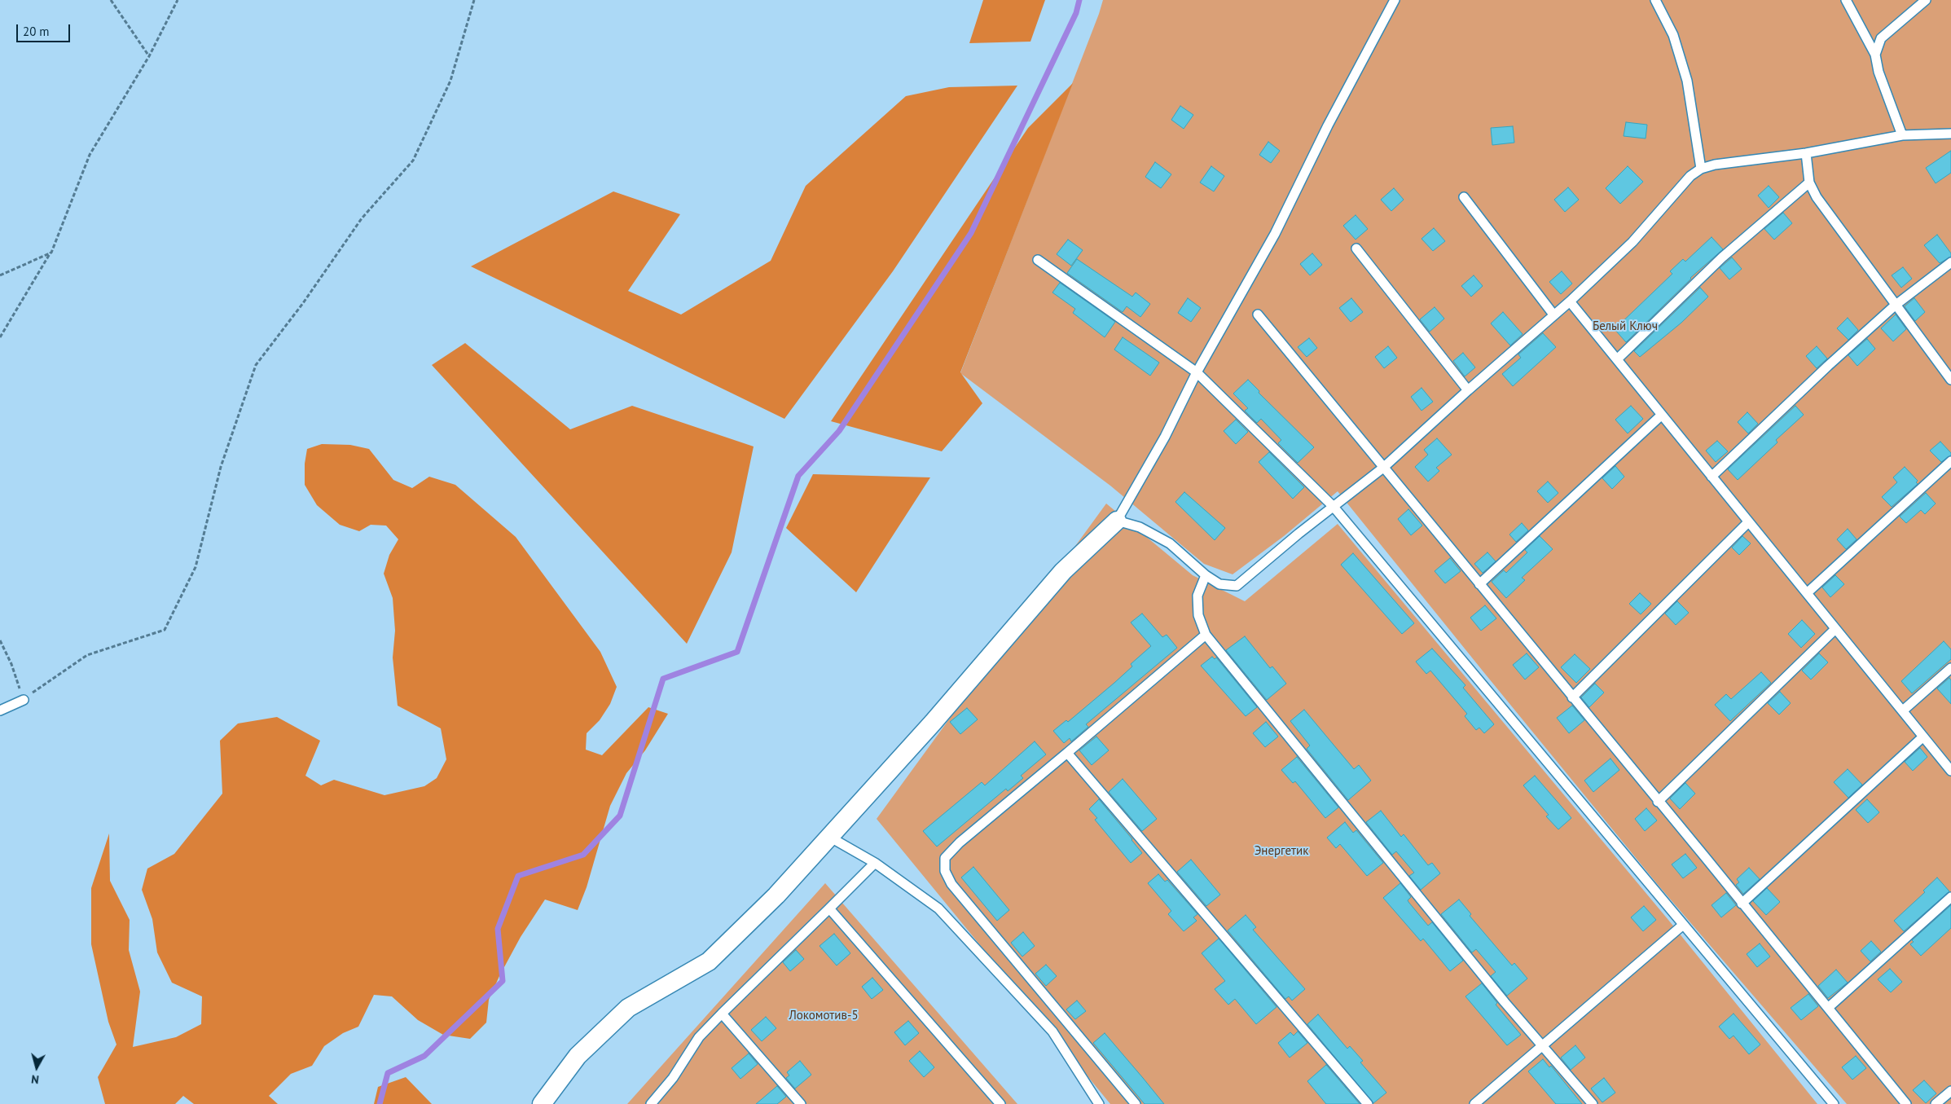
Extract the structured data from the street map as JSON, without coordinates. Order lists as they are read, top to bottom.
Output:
{
  "parks": ["Белый Ключ", "Энергетик", "Локомотив-5"],
  "scale_bar": "20 m",
  "north": "bottom"
}
